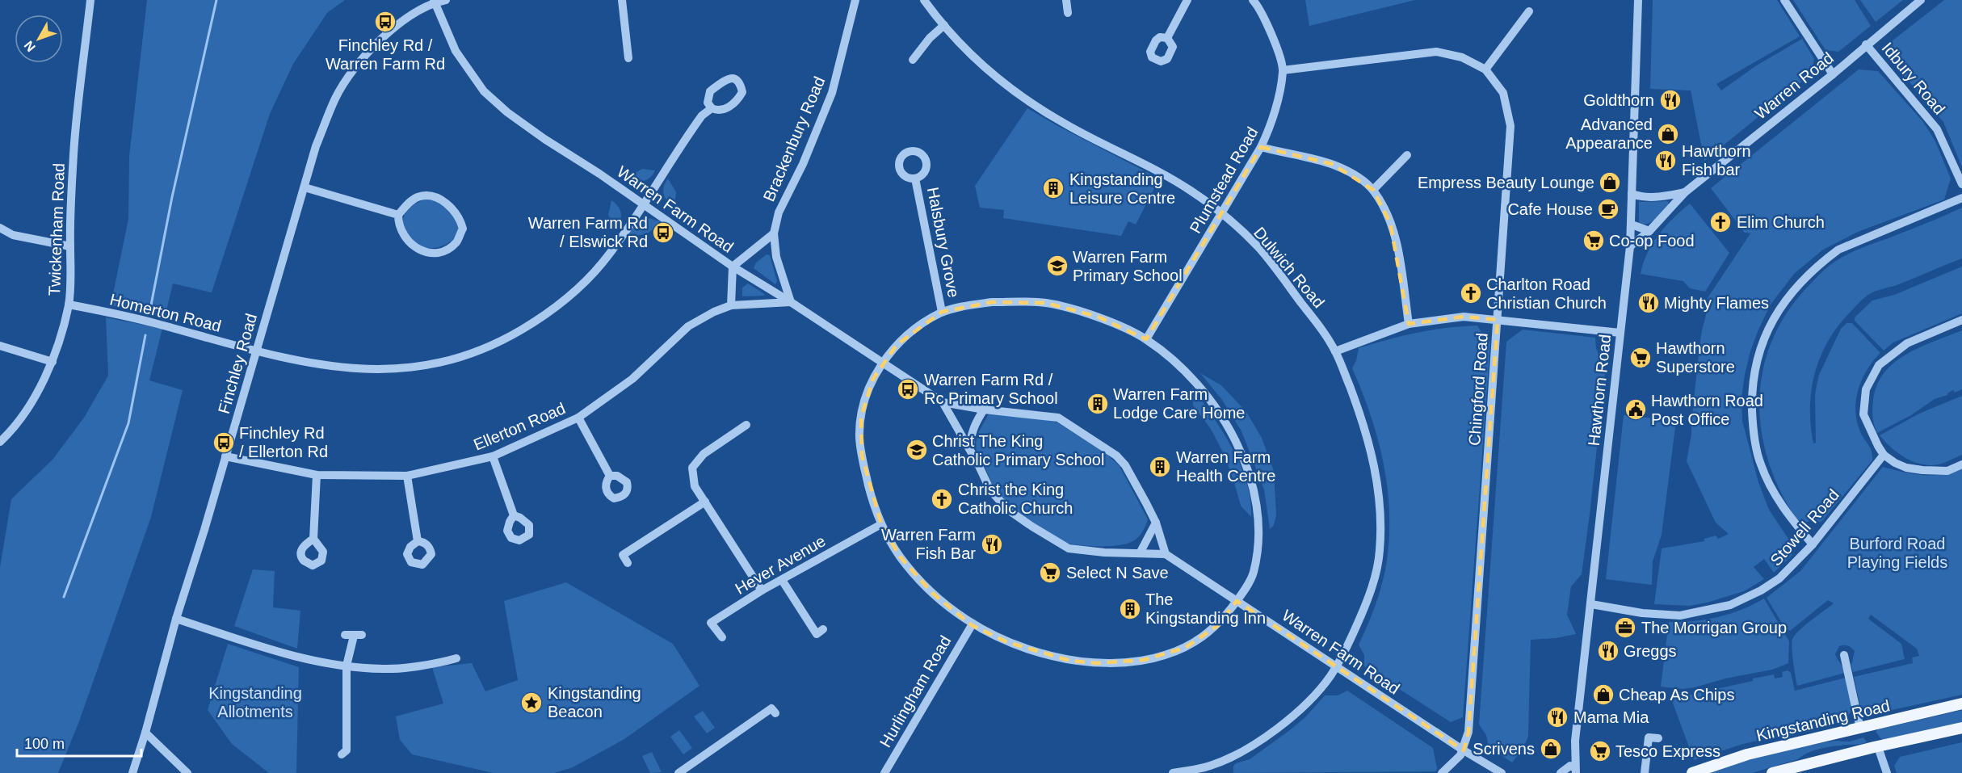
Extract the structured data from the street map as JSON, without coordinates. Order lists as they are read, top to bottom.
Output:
{
  "streets": {
    "main road": ["Kingstanding Road"],
    "street": [
      "Idbury Road",
      "Warren Road",
      "Brackenbury Road",
      "Plumstead Road",
      "Warren Farm Road",
      "Twickenham Road",
      "Halsbury Grove",
      "Dulwich Road",
      "Homerton Road",
      "Finchley Road",
      "Chingford Road",
      "Hawthorn Road",
      "Ellerton Road",
      "Stowell Road",
      "Hever Avenue",
      "Hurlingham Road"
    ]
  },
  "crossings": [
    ["Idbury Road", "Warren Road"],
    ["Warren Road", "Hawthorn Road"],
    ["Brackenbury Road", "Warren Farm Road"],
    ["Brackenbury Road", "Ellerton Road"],
    ["Plumstead Road", "Dulwich Road"],
    ["Plumstead Road", "Chingford Road"],
    ["Warren Farm Road", "Dulwich Road"],
    ["Warren Farm Road", "Homerton Road"],
    ["Warren Farm Road", "Finchley Road"],
    ["Warren Farm Road", "Chingford Road"],
    ["Warren Farm Road", "Ellerton Road"],
    ["Twickenham Road", "Homerton Road"],
    ["Homerton Road", "Finchley Road"],
    ["Finchley Road", "Ellerton Road"],
    ["Hawthorn Road", "Stowell Road"]
  ],
  "parks": ["Burford Road Playing Fields", "Kingstanding Allotments"],
  "places": {
    "bus stop": [
      "Finchley Rd / Warren Farm Rd",
      "Warren Farm Rd / Elswick Rd",
      "Warren Farm Rd / Rc Primary School",
      "Finchley Rd / Ellerton Rd"
    ],
    "restaurant": [
      "Goldthorn",
      "Hawthorn Fish bar",
      "Mighty Flames",
      "Warren Farm Fish Bar",
      "Greggs",
      "Mama Mia"
    ],
    "shop": [
      "Advanced Appearance",
      "Empress Beauty Lounge",
      "Cheap As Chips",
      "Scrivens"
    ],
    "building": [
      "Kingstanding Leisure Centre",
      "Warren Farm Lodge Care Home",
      "Warren Farm Health Centre",
      "The Kingstanding Inn"
    ],
    "cafe": ["Cafe House"],
    "church": ["Elim Church", "Charlton Road Christian Church", "Christ the King Catholic Church"],
    "supermarket": [
      "Co-op Food",
      "Hawthorn Superstore",
      "Select N Save",
      "Tesco Express"
    ],
    "school or university": ["Warren Farm Primary School", "Christ The King Catholic Primary School"],
    "public building": ["Hawthorn Road Post Office"],
    "office": ["The Morrigan Group"],
    "place": ["Kingstanding Beacon"]
  },
  "scale_bar": "100 m",
  "north": "bottom left"
}
